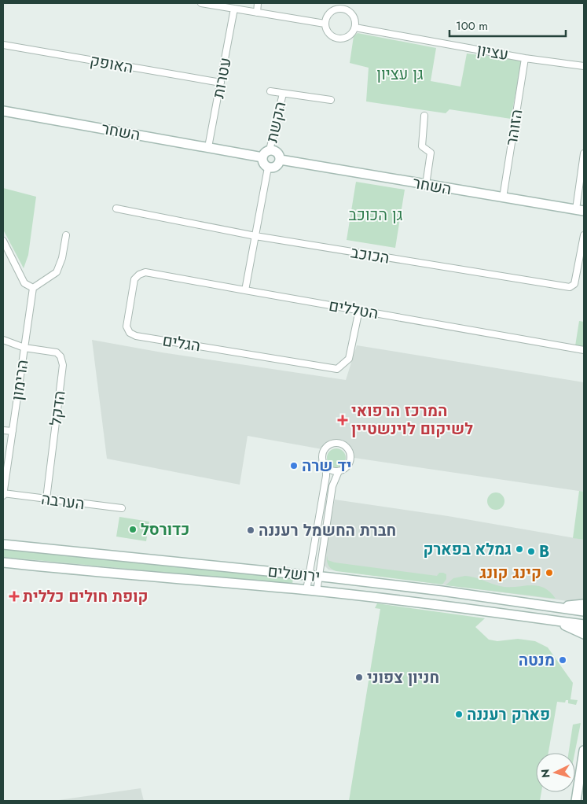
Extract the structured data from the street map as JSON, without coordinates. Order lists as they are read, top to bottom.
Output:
{
  "streets": {
    "main road": ["השחר", "ירושלים"],
    "street": [
      "עציון",
      "האופק",
      "עטרות",
      "הקשת",
      "הזוהר",
      "הכוכב",
      "הטללים",
      "הגלים",
      "הרימון",
      "הדקל",
      "הערבה"
    ]
  },
  "crossings": [
    ["עציון", "הזוהר"],
    ["האופק", "עטרות"],
    ["עטרות", "השחר"],
    ["הקשת", "השחר"],
    ["הזוהר", "השחר"],
    ["הטללים", "הגלים"],
    ["הרימון", "הדקל"],
    ["הרימון", "הערבה"],
    ["הדקל", "הערבה"]
  ],
  "parks": ["גן עציון", "גן הכוכב"],
  "places": {
    "health": ["המרכז הרפואי לשיקום לוינשטיין", "קופת חולים כללית"],
    "other": [
      "יד שרה",
      "כדורסל",
      "חברת החשמל רעננה",
      "גמלא בפארק",
      "B",
      "קינג קונג",
      "מנטה",
      "חניון צפוני",
      "פארק רעננה"
    ]
  },
  "scale_bar": "100 m",
  "north": "left"
}
